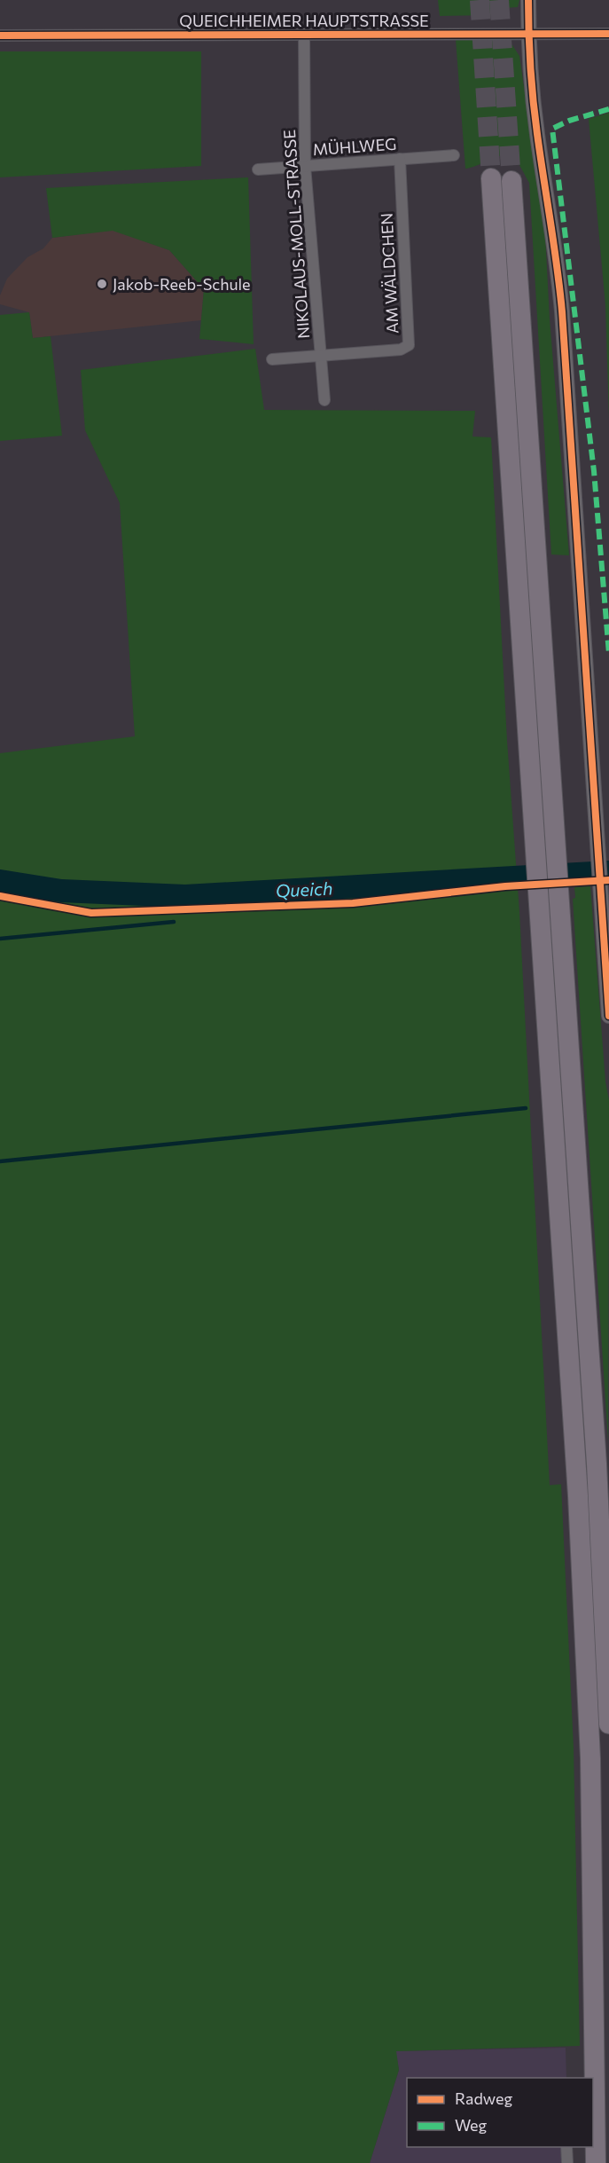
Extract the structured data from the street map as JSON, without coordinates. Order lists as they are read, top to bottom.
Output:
{
  "streets": {
    "street": [
      "QUEICHHEIMER HAUPTSTRASSE",
      "MÜHLWEG",
      "NIKOLAUS-MOLL-STRASSE",
      "AM WÄLDCHEN"
    ]
  },
  "crossings": [
    ["QUEICHHEIMER HAUPTSTRASSE", "NIKOLAUS-MOLL-STRASSE"],
    ["MÜHLWEG", "NIKOLAUS-MOLL-STRASSE"],
    ["MÜHLWEG", "AM WÄLDCHEN"],
    ["NIKOLAUS-MOLL-STRASSE", "AM WÄLDCHEN"]
  ],
  "water": ["Queich"],
  "places": ["Jakob-Reeb-Schule"],
  "legend": ["Radweg", "Weg"]
}
